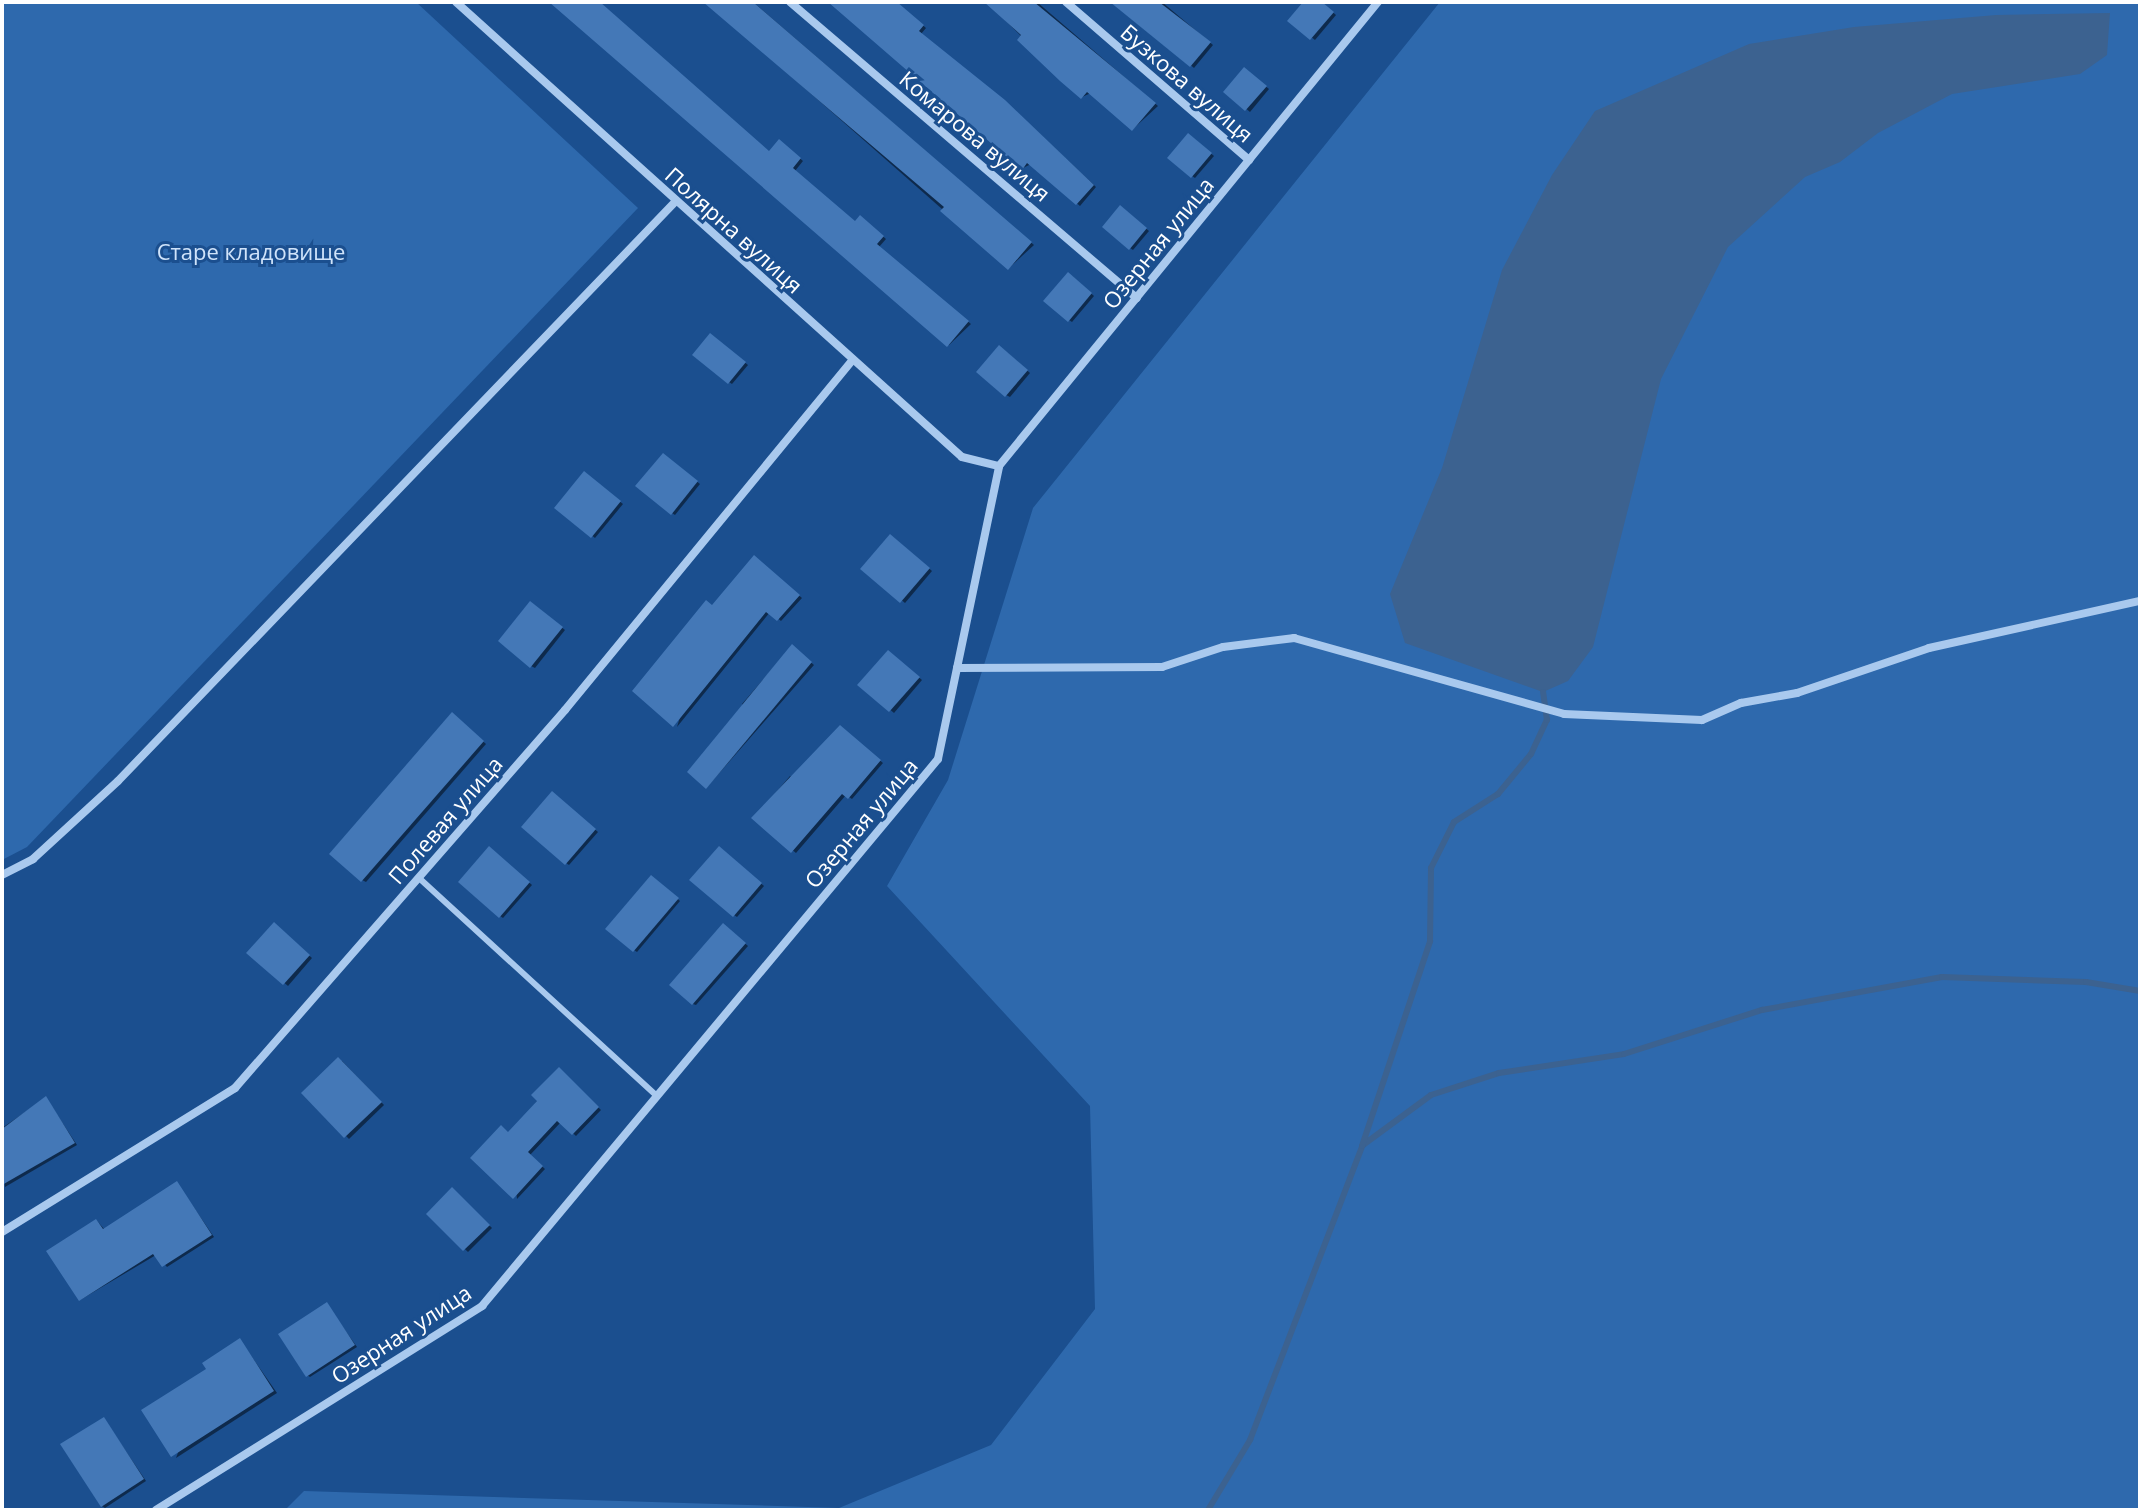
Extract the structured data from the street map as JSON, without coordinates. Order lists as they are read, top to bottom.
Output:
{
  "streets": {
    "street": [
      "Бузкова вулиця",
      "Комарова вулиця",
      "Полярна вулиця",
      "Озерная улица",
      "Полевая улица"
    ]
  },
  "crossings": [
    ["Бузкова вулиця", "Озерная улица"],
    ["Комарова вулиця", "Озерная улица"],
    ["Полярна вулиця", "Озерная улица"],
    ["Полярна вулиця", "Полевая улица"]
  ],
  "parks": ["Старе кладовище"]
}
